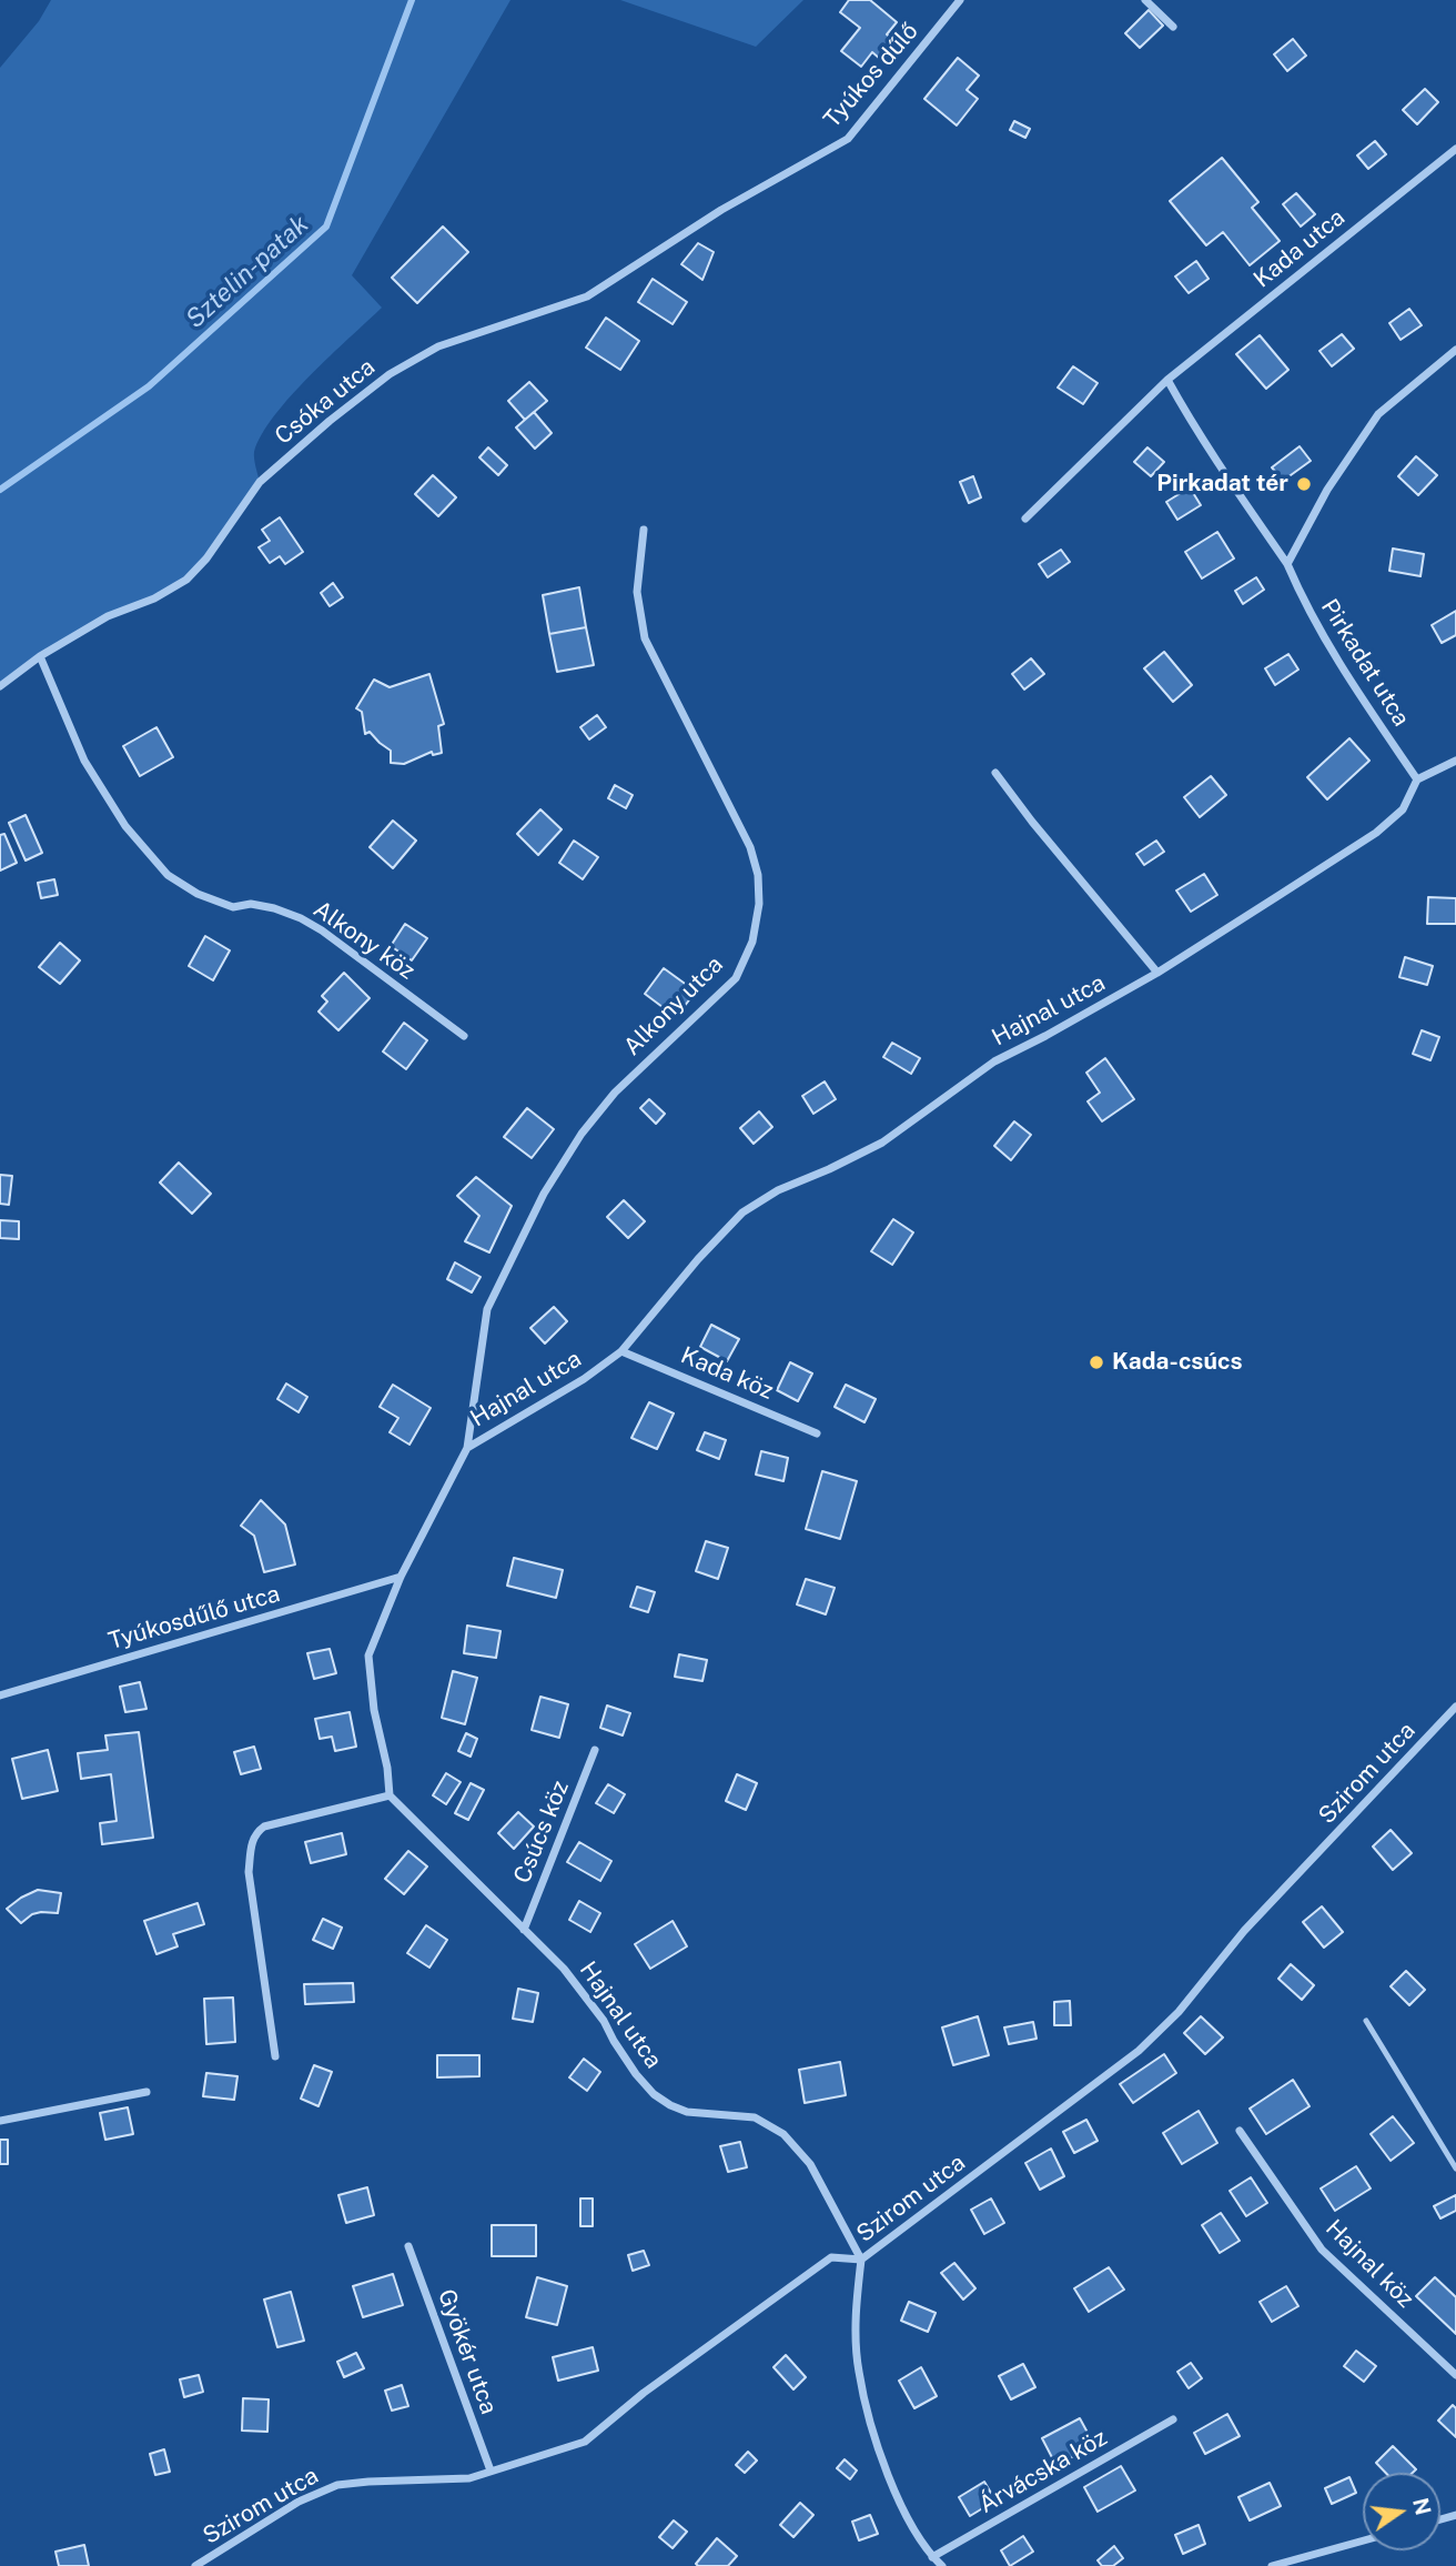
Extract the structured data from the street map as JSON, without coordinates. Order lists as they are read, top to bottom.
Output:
{
  "streets": {
    "street": [
      "Tyúkos dűlő",
      "Kada utca",
      "Csóka utca",
      "Pirkadat utca",
      "Alkony köz",
      "Alkony utca",
      "Hajnal utca",
      "Kada köz",
      "Tyúkosdűlő utca",
      "Szirom utca",
      "Csúcs köz",
      "Hajnal köz",
      "Gyökér utca",
      "Árvácska köz"
    ]
  },
  "crossings": [
    ["Tyúkos dűlő", "Csóka utca"],
    ["Kada utca", "Pirkadat utca"],
    ["Csóka utca", "Alkony köz"],
    ["Pirkadat utca", "Hajnal utca"],
    ["Alkony utca", "Hajnal utca"],
    ["Hajnal utca", "Kada köz"],
    ["Hajnal utca", "Tyúkosdűlő utca"],
    ["Hajnal utca", "Szirom utca"],
    ["Hajnal utca", "Csúcs köz"],
    ["Szirom utca", "Gyökér utca"]
  ],
  "water": ["Sztelin-patak"],
  "places": ["Pirkadat tér", "Kada-csúcs"],
  "north": "right"
}
